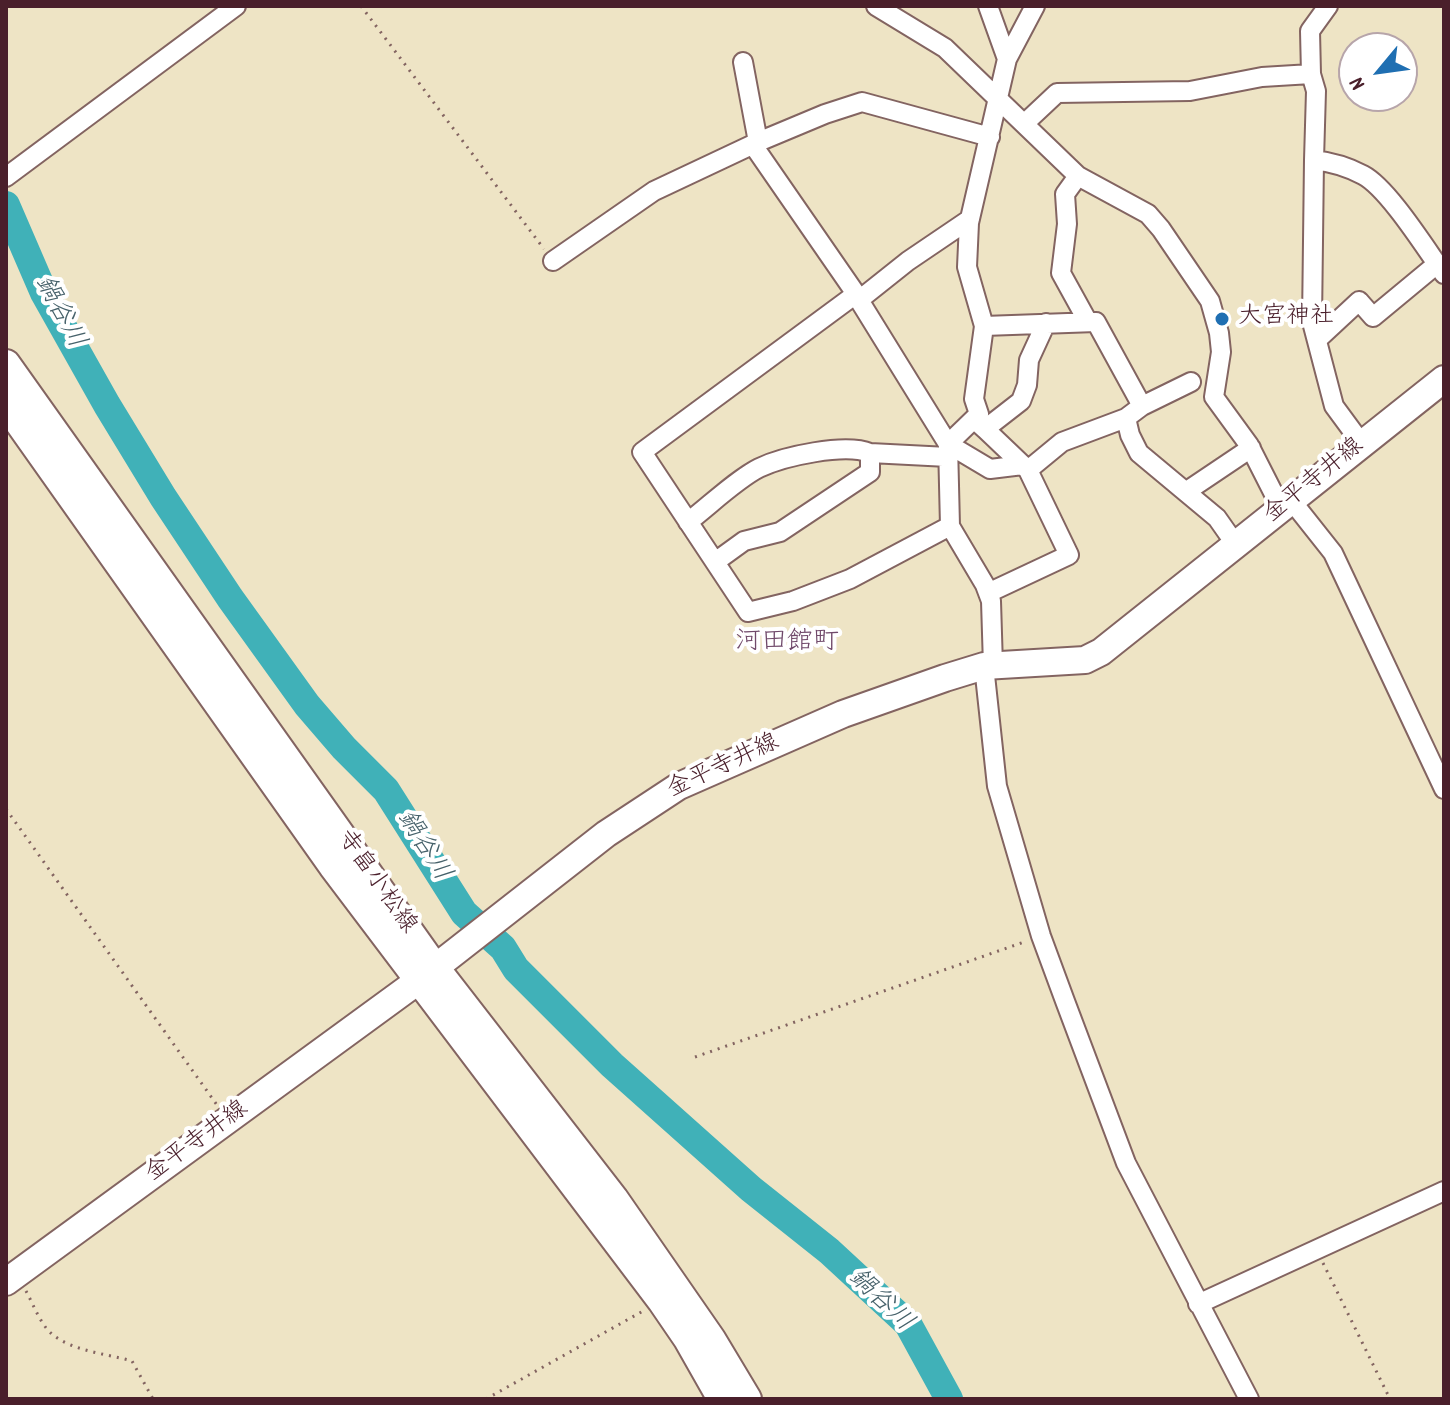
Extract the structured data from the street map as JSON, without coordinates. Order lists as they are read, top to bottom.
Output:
{
  "streets": {
    "main road": ["金平寺井線", "寺畠小松線"]
  },
  "crossings": [
    ["金平寺井線", "寺畠小松線"]
  ],
  "districts": ["河田館町"],
  "water": ["鍋谷川"],
  "places": ["大宮神社"],
  "north": "bottom left"
}
